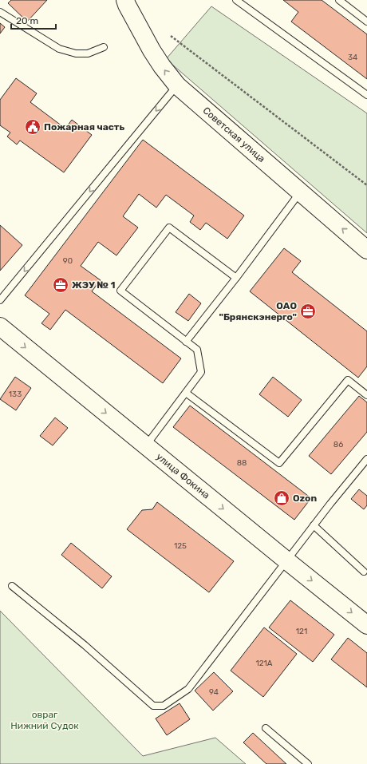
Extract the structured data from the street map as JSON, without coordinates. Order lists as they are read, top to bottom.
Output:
{
  "streets": {
    "main road": ["Советская улица", "улица Фокина"]
  },
  "one_way": ["Советская улица", "улица Фокина"],
  "parks": ["овраг Нижний Судок"],
  "places": {
    "public building": ["Пожарная часть"],
    "office": ["ЖЭУ № 1", "ОАО \"Брянскэнерго\""],
    "shop": ["Ozon"]
  },
  "house_numbers": [
    "34",
    "90",
    "133",
    "86",
    "88",
    "125",
    "121",
    "121А",
    "94"
  ],
  "scale_bar": "20 m"
}
